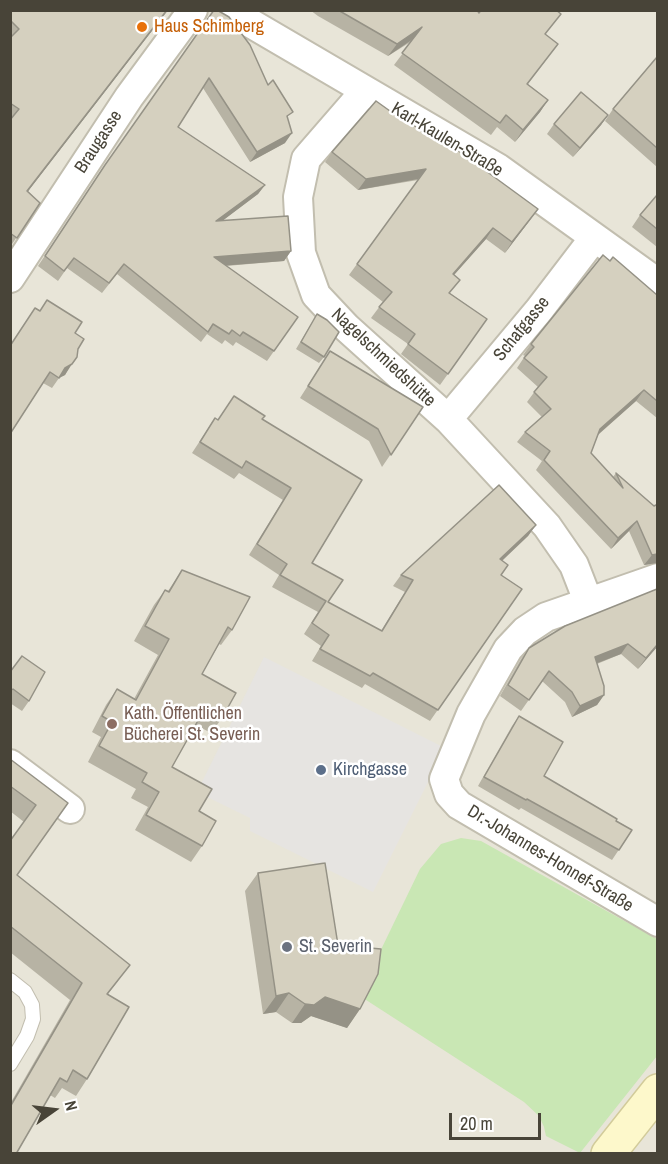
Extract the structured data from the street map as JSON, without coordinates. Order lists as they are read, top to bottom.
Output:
{
  "streets": {
    "street": [
      "Karl-Kaulen-Straße",
      "Braugasse",
      "Schafgasse",
      "Nagelschmiedshütte",
      "Dr.-Johannes-Honnef-Straße"
    ]
  },
  "crossings": [
    ["Karl-Kaulen-Straße", "Schafgasse"],
    ["Karl-Kaulen-Straße", "Nagelschmiedshütte"],
    ["Schafgasse", "Nagelschmiedshütte"],
    ["Nagelschmiedshütte", "Dr.-Johannes-Honnef-Straße"]
  ],
  "places": [
    "Haus Schimberg",
    "Kath. Öffentlichen Bücherei St. Severin",
    "Kirchgasse",
    "St. Severin"
  ],
  "scale_bar": "20 m",
  "north": "right"
}
